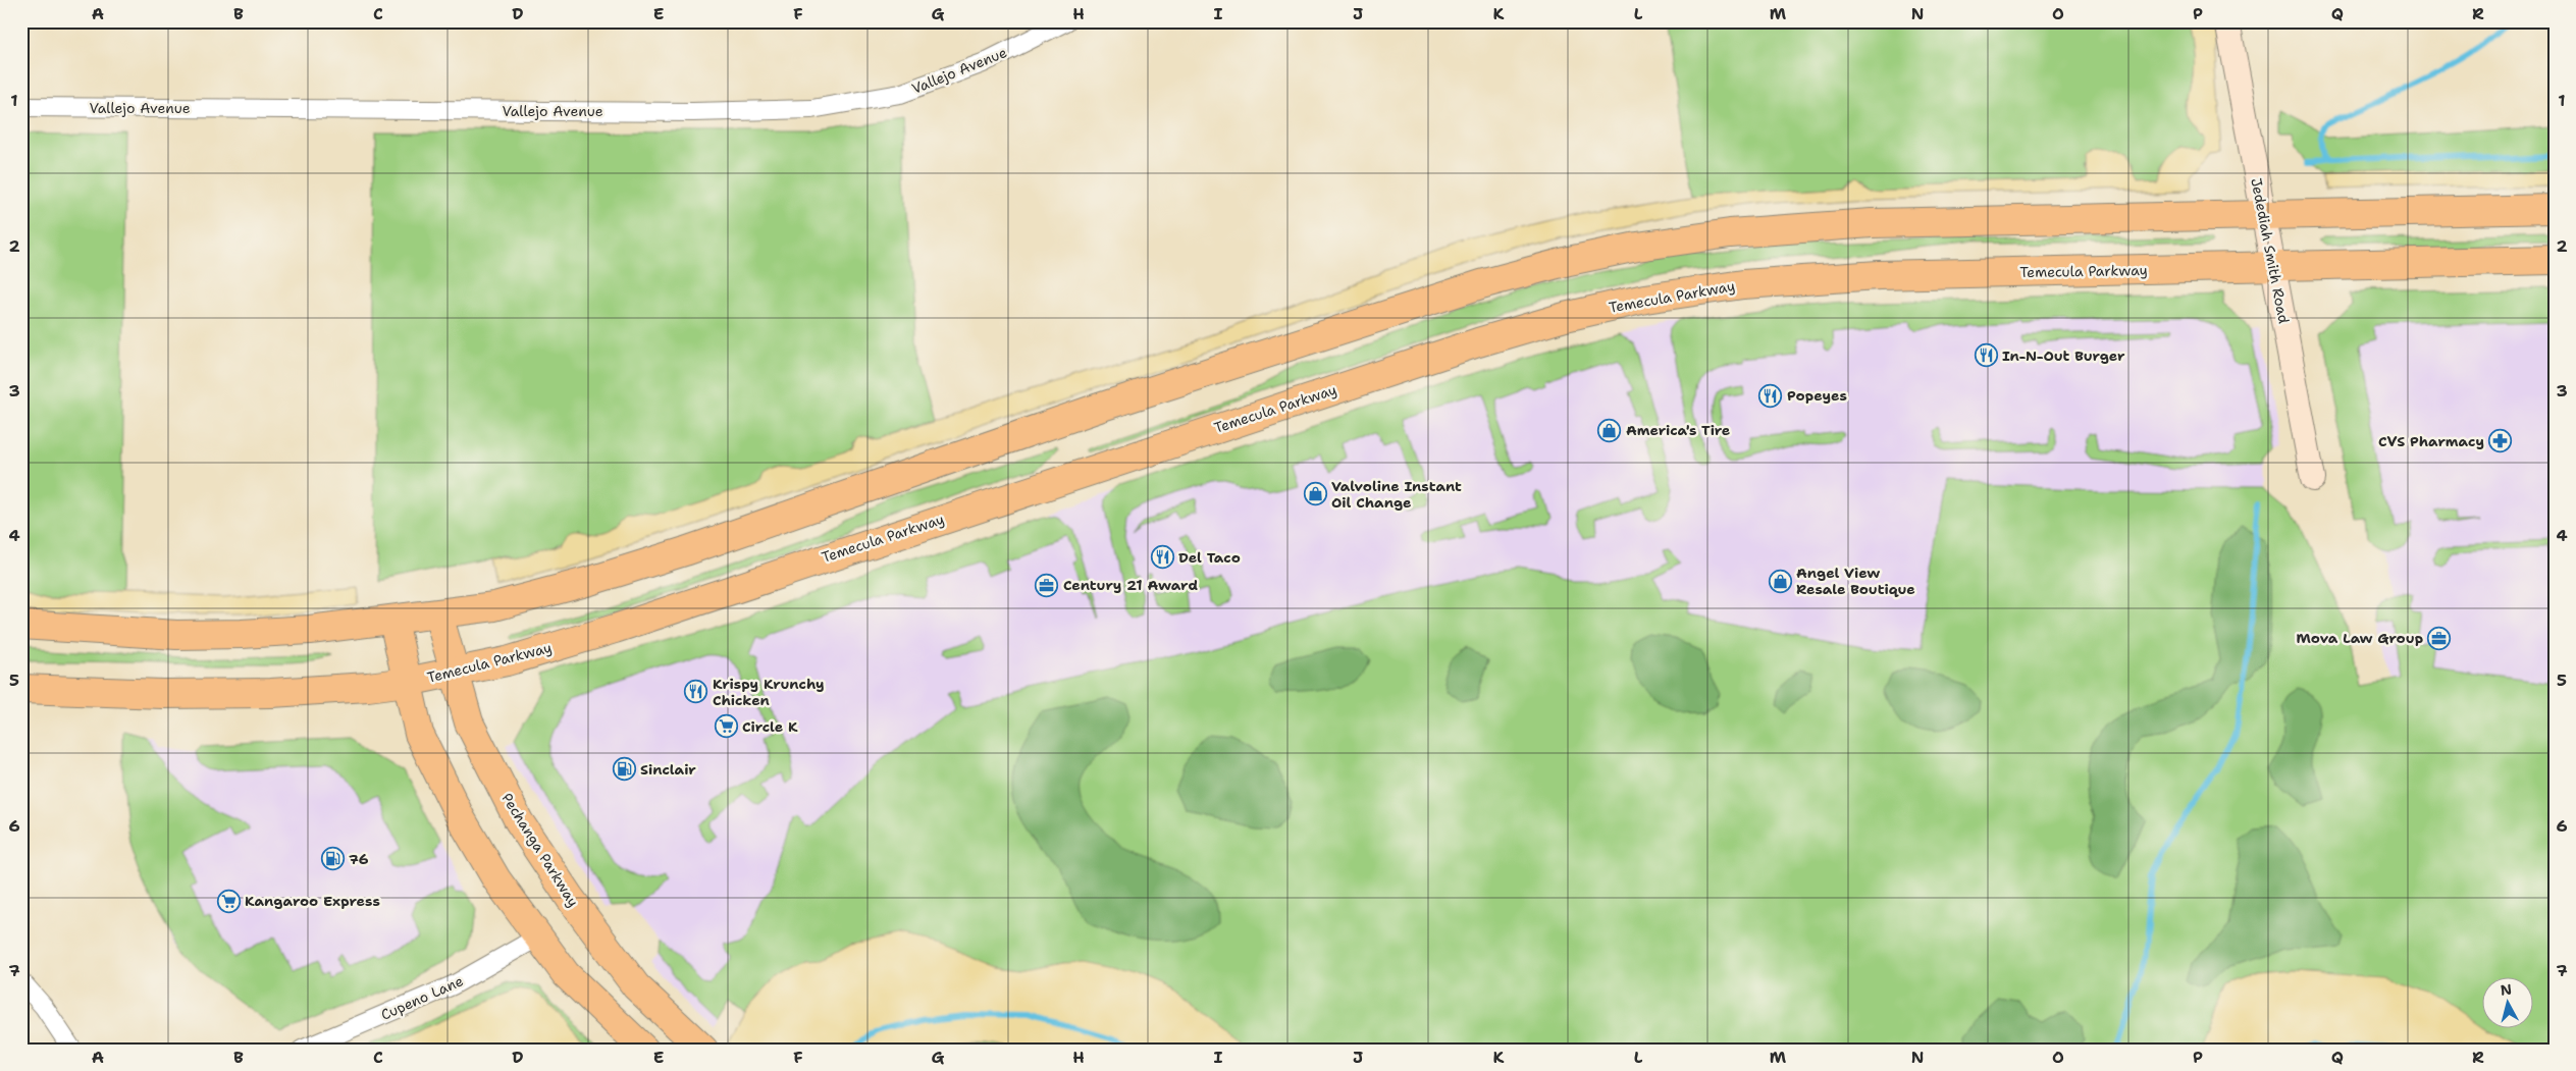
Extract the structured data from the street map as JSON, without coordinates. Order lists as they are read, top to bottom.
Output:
{
  "streets": {
    "main road": ["Temecula Parkway", "Pechanga Parkway"],
    "street": ["Vallejo Avenue", "Jedediah Smith Road", "Cupeno Lane"]
  },
  "crossings": [
    ["Jedediah Smith Road", "Temecula Parkway"],
    ["Temecula Parkway", "Pechanga Parkway"]
  ],
  "places": {
    "restaurant": [
      "In-N-Out Burger",
      "Popeyes",
      "Del Taco",
      "Krispy Krunchy Chicken"
    ],
    "shop": ["America's Tire", "Valvoline Instant Oil Change", "Angel View Resale Boutique"],
    "pharmacy": ["CVS Pharmacy"],
    "office": ["Century 21 Award", "Mova Law Group"],
    "supermarket": ["Circle K", "Kangaroo Express"],
    "fuel station": ["Sinclair", "76"]
  },
  "north": "top",
  "grid": {
    "columns": [
      "A",
      "B",
      "C",
      "D",
      "E",
      "F",
      "G",
      "H",
      "I",
      "J",
      "K",
      "L",
      "M",
      "N",
      "O",
      "P",
      "Q",
      "R"
    ],
    "rows": [
      "1",
      "2",
      "3",
      "4",
      "5",
      "6",
      "7"
    ]
  }
}
